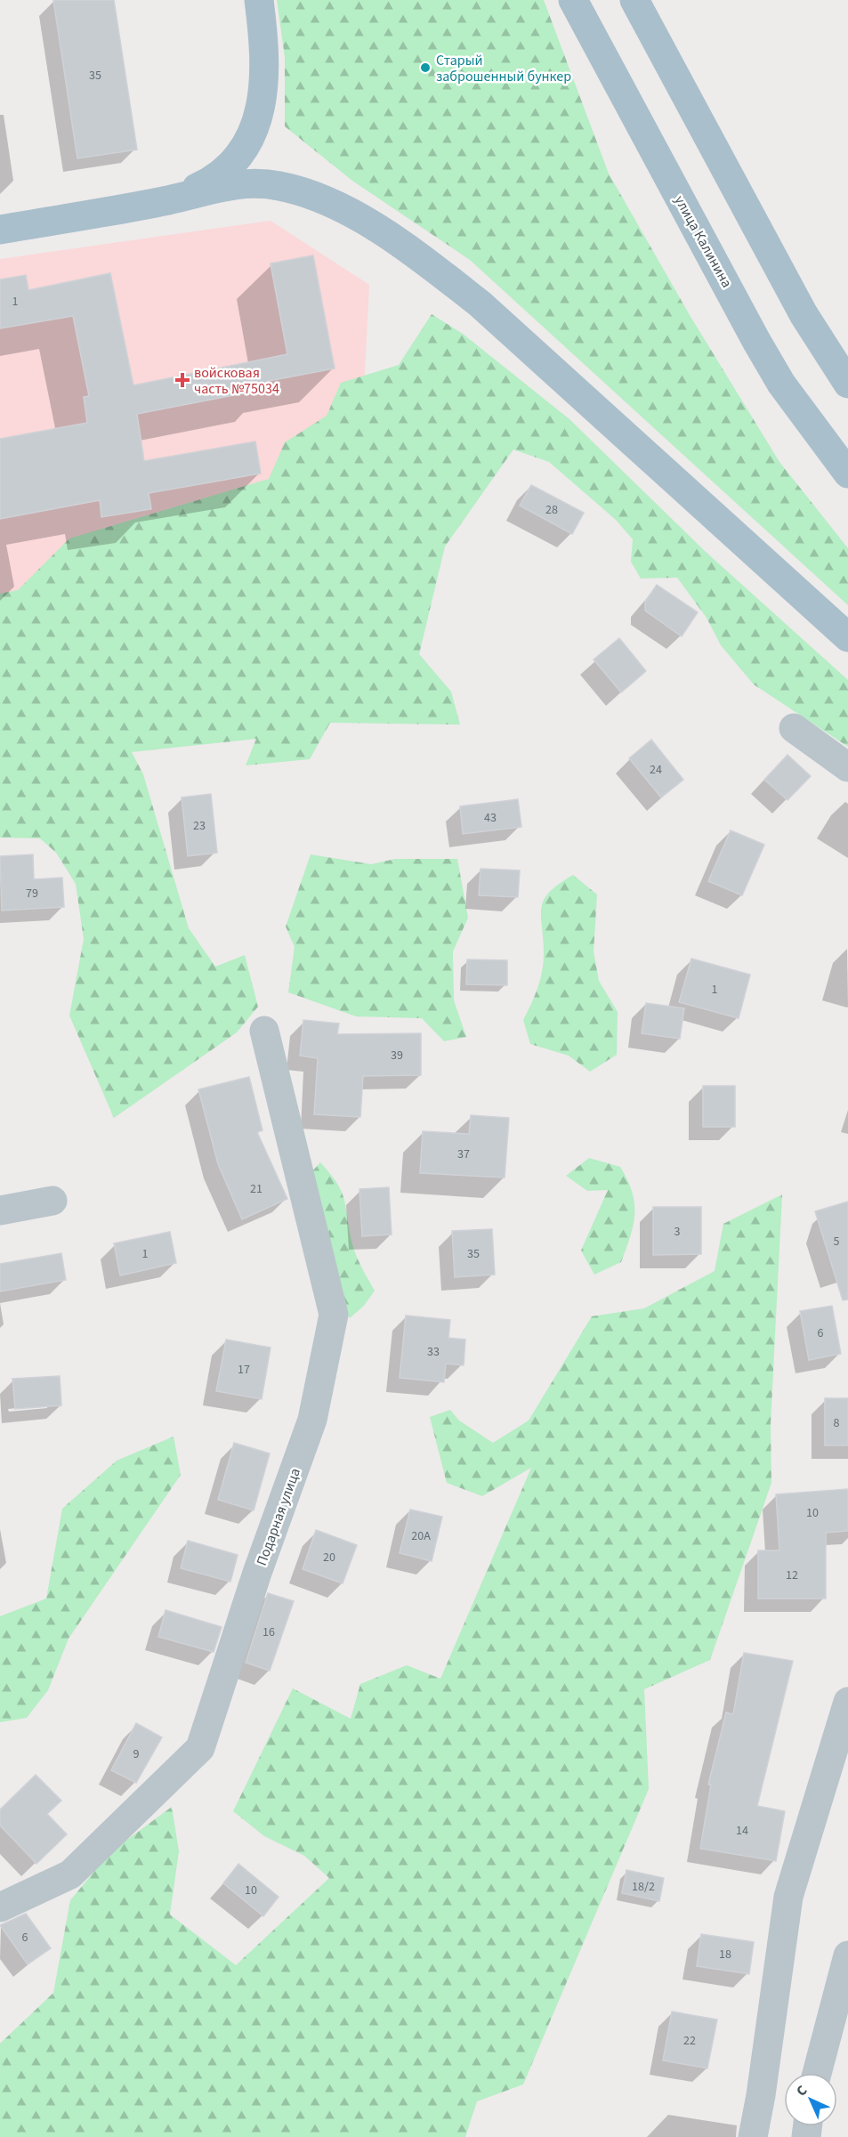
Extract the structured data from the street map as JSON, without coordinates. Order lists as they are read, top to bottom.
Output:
{
  "streets": {
    "main road": ["улица Калинина"],
    "street": ["Подарная улица"]
  },
  "places": {
    "other": ["Старый заброшенный бункер"],
    "health": ["войсковая часть №75034"]
  },
  "house_numbers": [
    "35",
    "1",
    "28",
    "24",
    "43",
    "23",
    "79",
    "1",
    "39",
    "37",
    "21",
    "3",
    "5",
    "1",
    "35",
    "6",
    "33",
    "17",
    "8",
    "10",
    "20А",
    "20",
    "12",
    "16",
    "9",
    "14",
    "18/2",
    "10",
    "6",
    "18",
    "22"
  ],
  "north": "top left"
}
